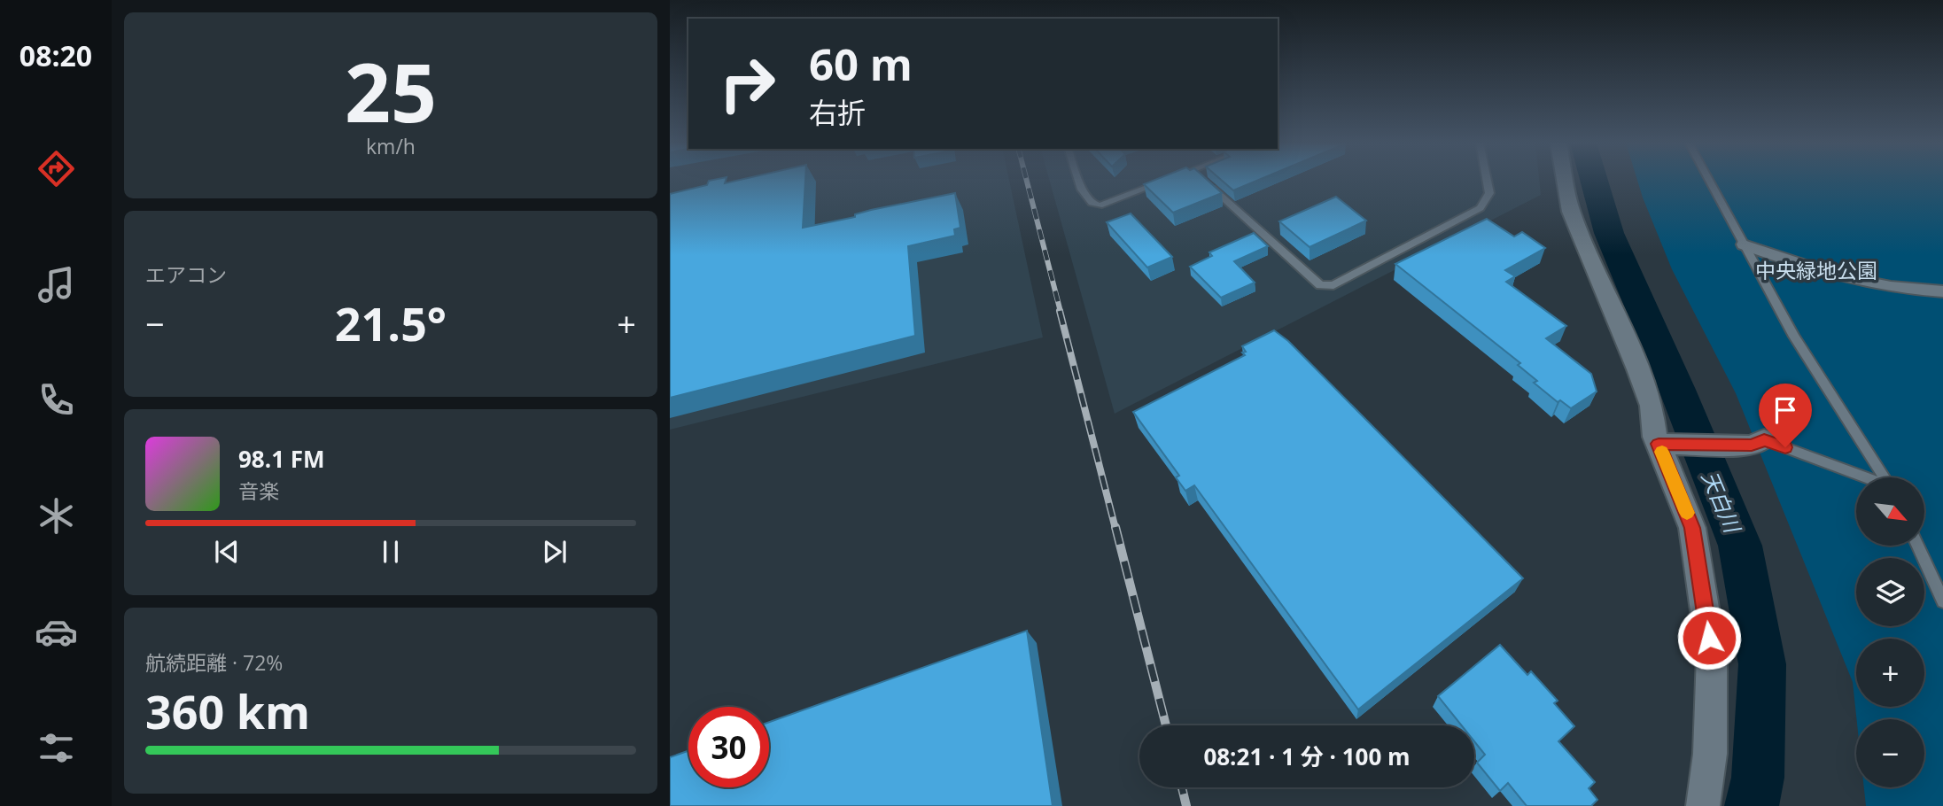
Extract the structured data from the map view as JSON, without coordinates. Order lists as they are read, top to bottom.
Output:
{
  "water": ["天白川"],
  "parks": ["中央緑地公園"],
  "north": "bottom right",
  "page": {
    "tabs": "08:20",
    "tile": [
      ["25", "km/h"],
      "エアコン",
      ["航続距離 · 72%", "360 km"]
    ],
    "turn": ["60 m", "右折"],
    "heat": ["−", "21.5°", "+"],
    "song": ["98.1 FM", "音楽"],
    "map_buttons": ["+", "−"],
    "limit": "30",
    "trip": "08:21 · 1 分 · 100 m"
  }
}
